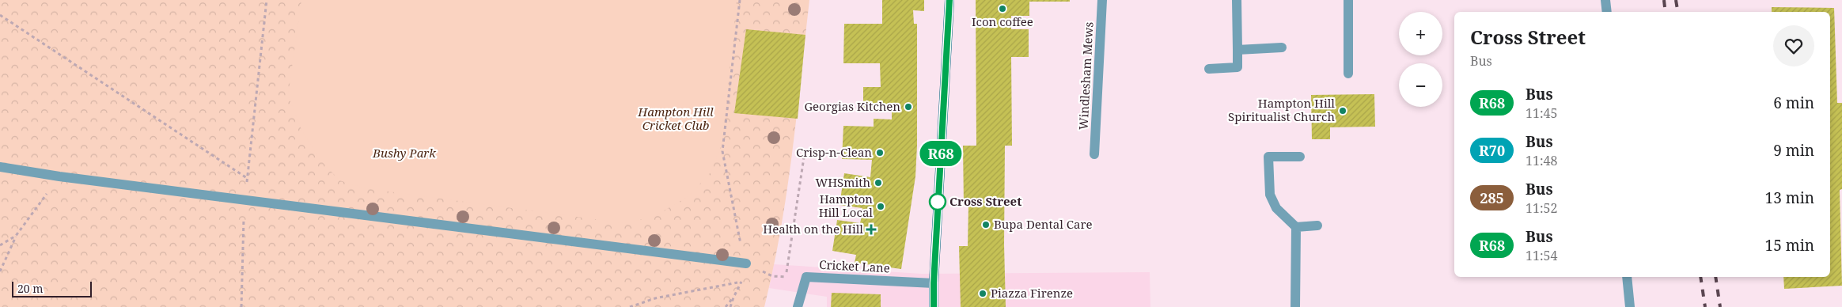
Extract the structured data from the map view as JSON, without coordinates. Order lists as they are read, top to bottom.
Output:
{
  "streets": {
    "street": ["Windlesham Mews", "Cricket Lane"]
  },
  "parks": ["Hampton Hill Cricket Club", "Bushy Park"],
  "places": {
    "other": [
      "Icon coffee",
      "Georgias Kitchen",
      "Hampton Hill Spiritualist Church",
      "Crisp-n-Clean",
      "WHSmith",
      "Cross Street",
      "Hampton Hill Local",
      "Bupa Dental Care",
      "Piazza Firenze"
    ],
    "health": ["Health on the Hill"]
  },
  "lines": ["bus line R68"],
  "scale_bar": "20 m",
  "page": {
    "on_map": "R68",
    "map_buttons": ["+", "−"],
    "heading": ["Cross Street", "Bus"],
    "list": [
      {
        "mark": "R68",
        "name": "Bus",
        "note": "11:45",
        "value": "6 min"
      },
      {
        "mark": "R70",
        "name": "Bus",
        "note": "11:48",
        "value": "9 min"
      },
      {
        "mark": "285",
        "name": "Bus",
        "note": "11:52",
        "value": "13 min"
      },
      {
        "mark": "R68",
        "name": "Bus",
        "note": "11:54",
        "value": "15 min"
      }
    ],
    "scale": "20 m"
  }
}
